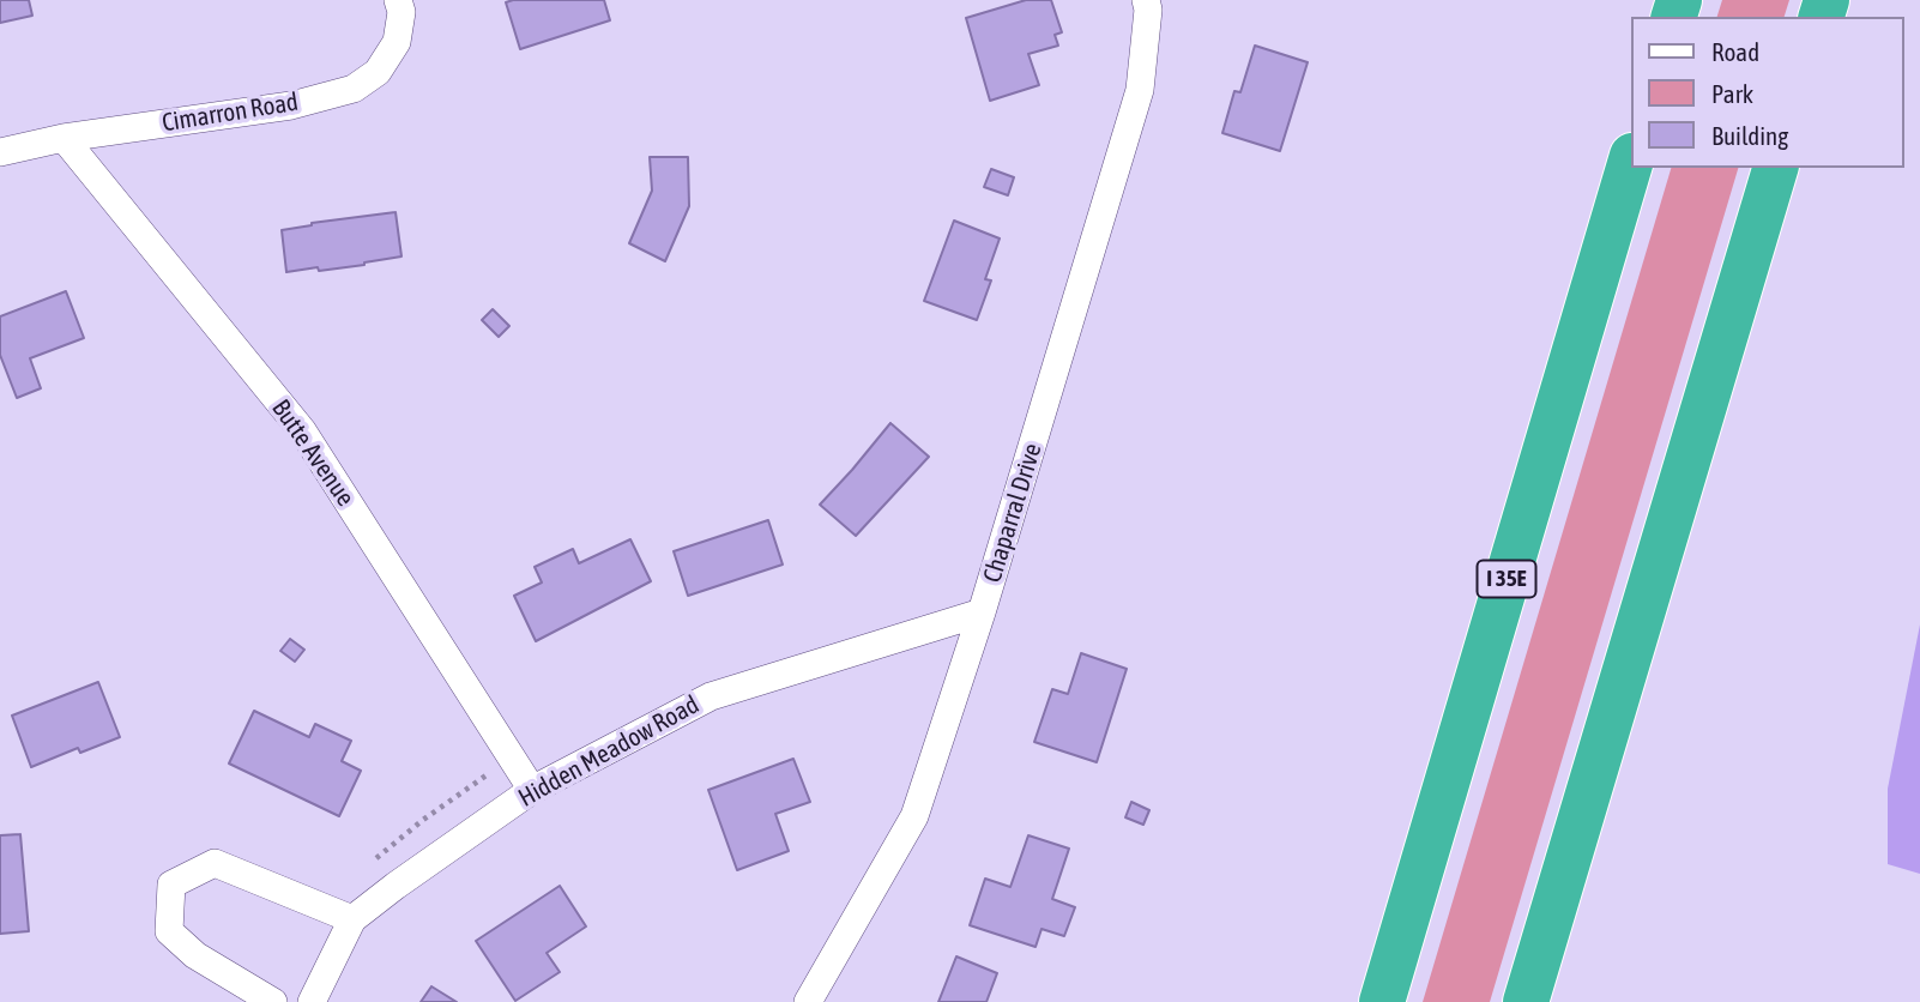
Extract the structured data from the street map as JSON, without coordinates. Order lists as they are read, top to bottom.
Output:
{
  "streets": {
    "highway": ["I 35E"],
    "street": [
      "Cimarron Road",
      "Butte Avenue",
      "Chaparral Drive",
      "Hidden Meadow Road"
    ]
  },
  "crossings": [
    ["Cimarron Road", "Butte Avenue"],
    ["Butte Avenue", "Hidden Meadow Road"],
    ["Chaparral Drive", "Hidden Meadow Road"]
  ],
  "legend": ["Road", "Park", "Building"]
}
